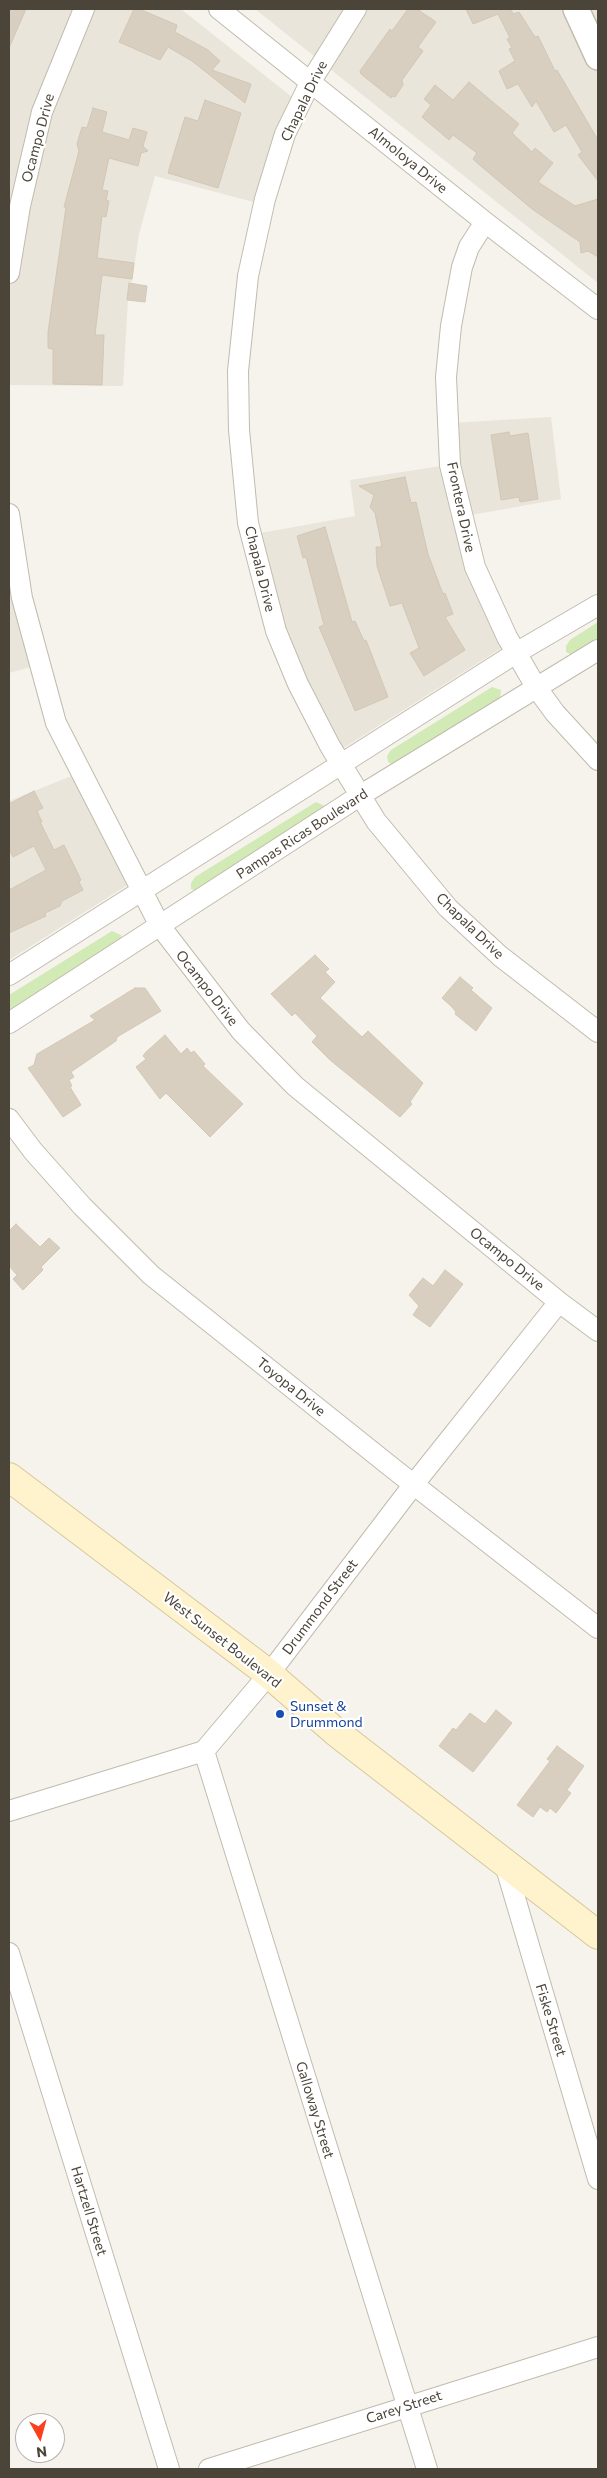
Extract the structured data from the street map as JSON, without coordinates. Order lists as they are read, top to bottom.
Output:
{
  "streets": {
    "main road": ["West Sunset Boulevard"],
    "street": [
      "Chapala Drive",
      "Ocampo Drive",
      "Almoloya Drive",
      "Frontera Drive",
      "Pampas Ricas Boulevard",
      "Toyopa Drive",
      "Drummond Street",
      "Fiske Street",
      "Galloway Street",
      "Hartzell Street",
      "Carey Street"
    ]
  },
  "crossings": [
    ["Chapala Drive", "Almoloya Drive"],
    ["Chapala Drive", "Pampas Ricas Boulevard"],
    ["Ocampo Drive", "Pampas Ricas Boulevard"],
    ["Ocampo Drive", "Drummond Street"],
    ["Almoloya Drive", "Frontera Drive"],
    ["Frontera Drive", "Pampas Ricas Boulevard"],
    ["Toyopa Drive", "Drummond Street"],
    ["Drummond Street", "West Sunset Boulevard"],
    ["Drummond Street", "Galloway Street"],
    ["West Sunset Boulevard", "Fiske Street"],
    ["Galloway Street", "Carey Street"]
  ],
  "places": ["Sunset & Drummond"],
  "north": "bottom"
}
